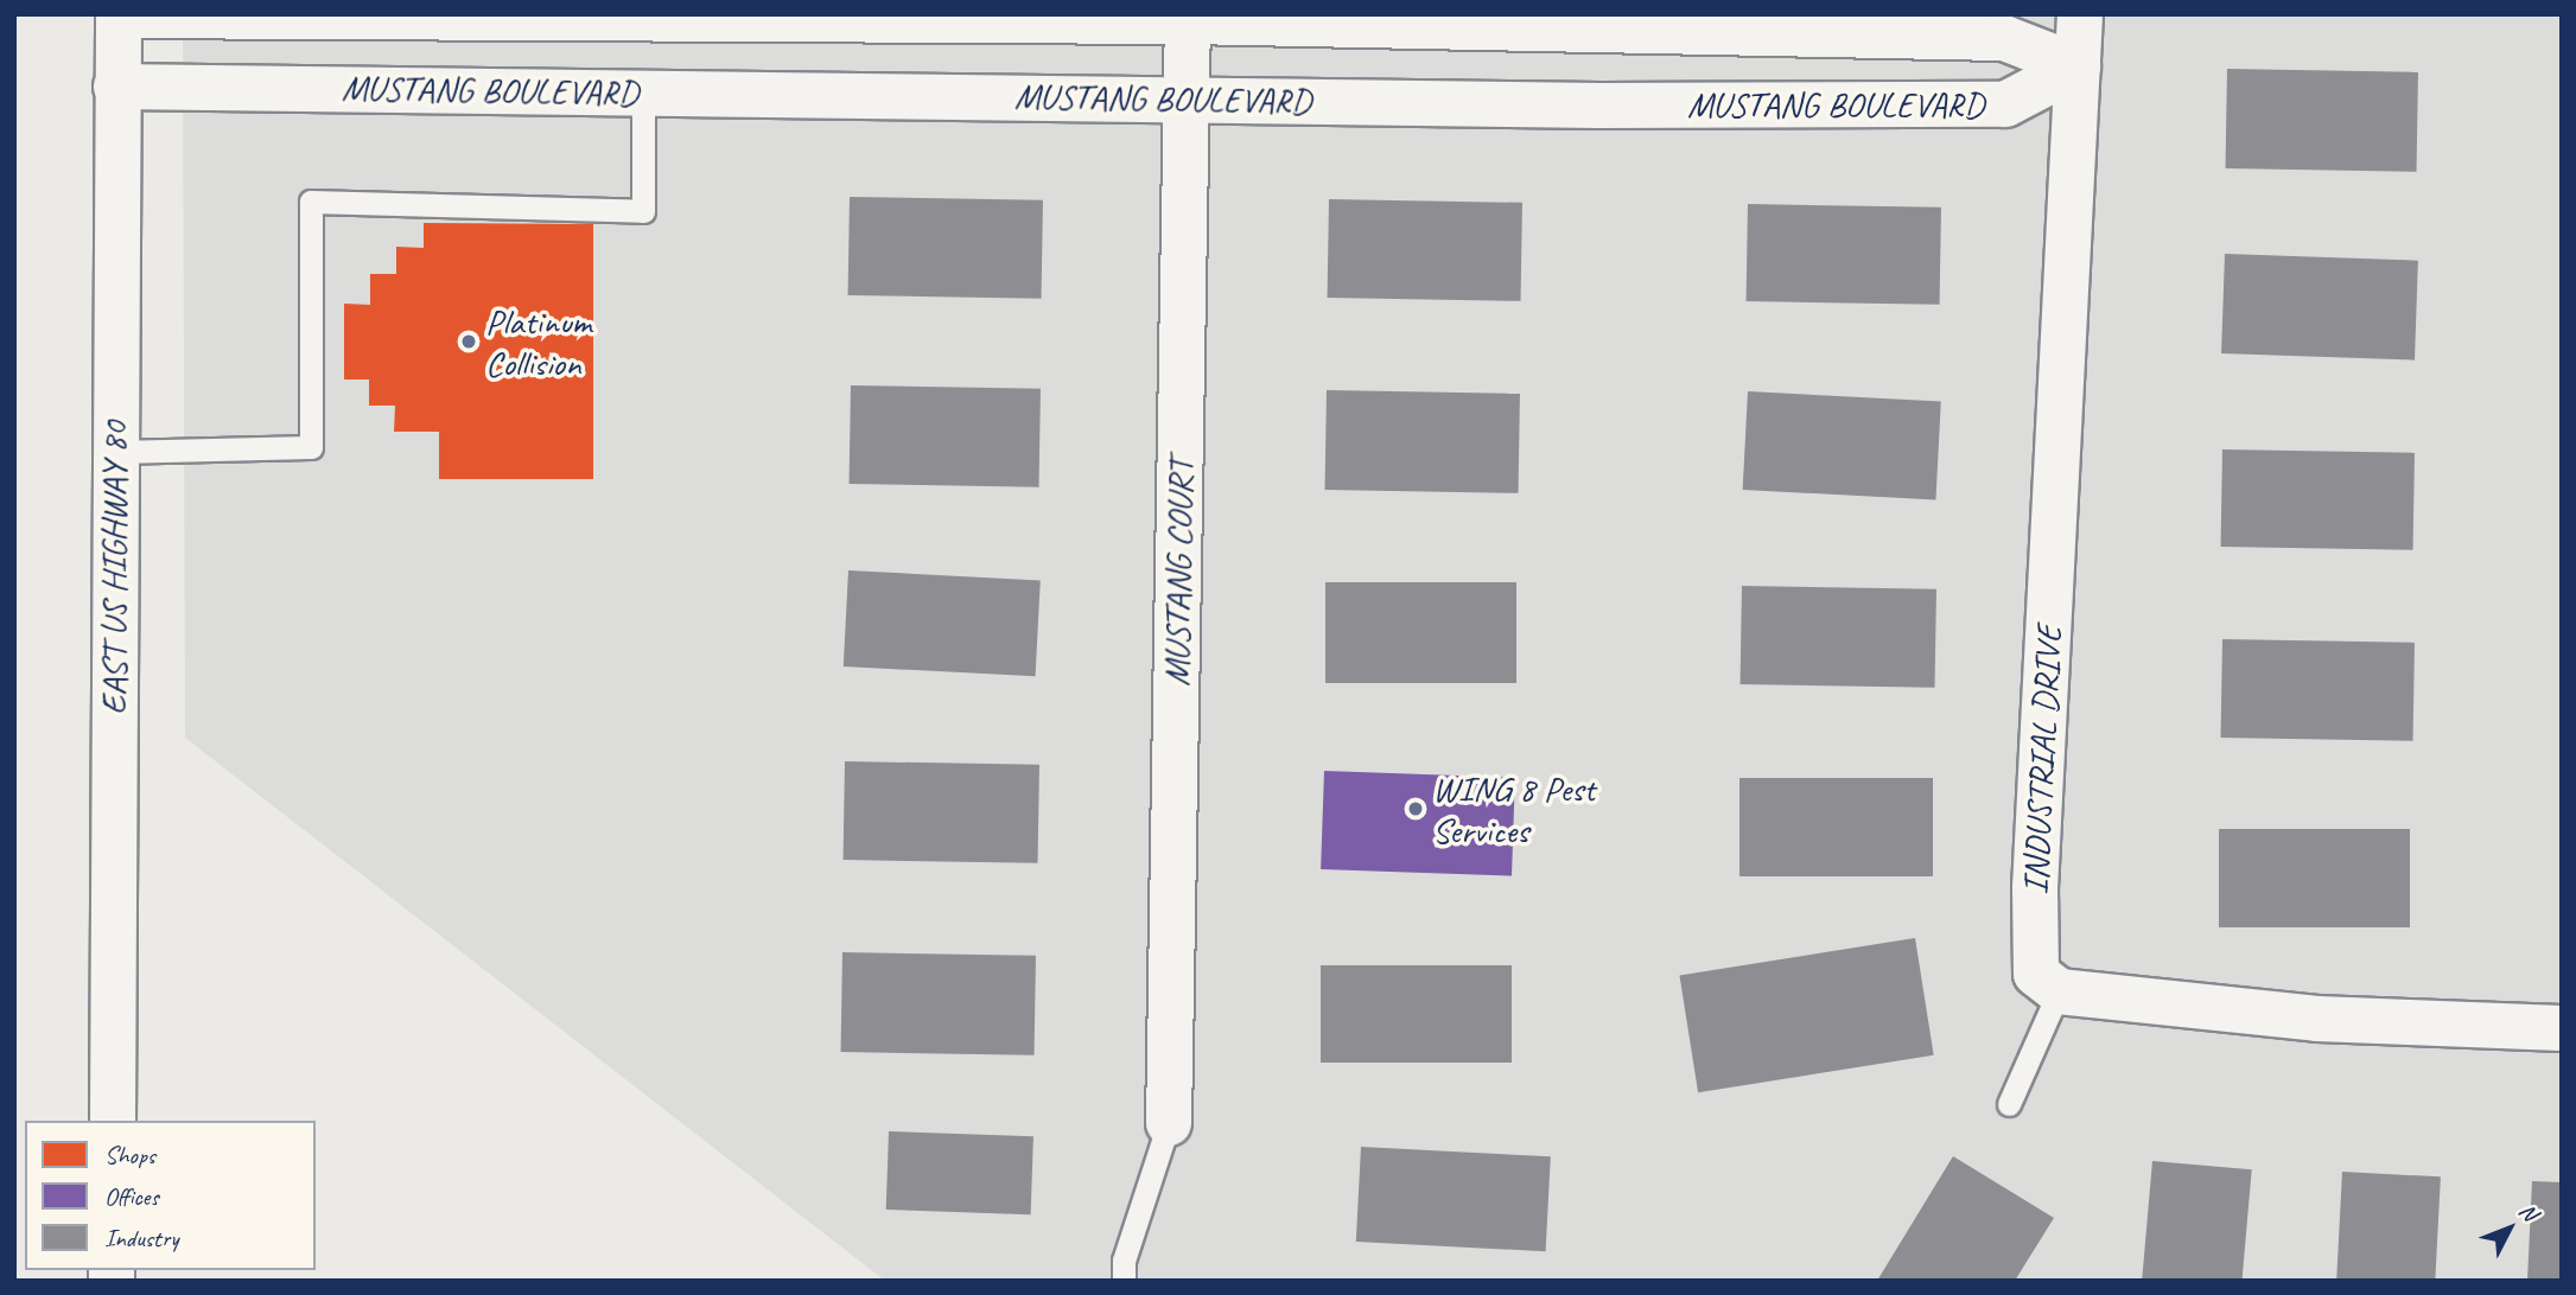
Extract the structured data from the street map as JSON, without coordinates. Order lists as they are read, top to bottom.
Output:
{
  "streets": {
    "street": [
      "MUSTANG BOULEVARD",
      "EAST US HIGHWAY 80",
      "MUSTANG COURT",
      "INDUSTRIAL DRIVE"
    ]
  },
  "crossings": [
    ["MUSTANG BOULEVARD", "EAST US HIGHWAY 80"],
    ["MUSTANG BOULEVARD", "MUSTANG COURT"],
    ["MUSTANG BOULEVARD", "INDUSTRIAL DRIVE"]
  ],
  "places": ["Platinum Collision", "WING 8 Pest Services"],
  "legend": ["Shops", "Offices", "Industry"],
  "north": "top right"
}
